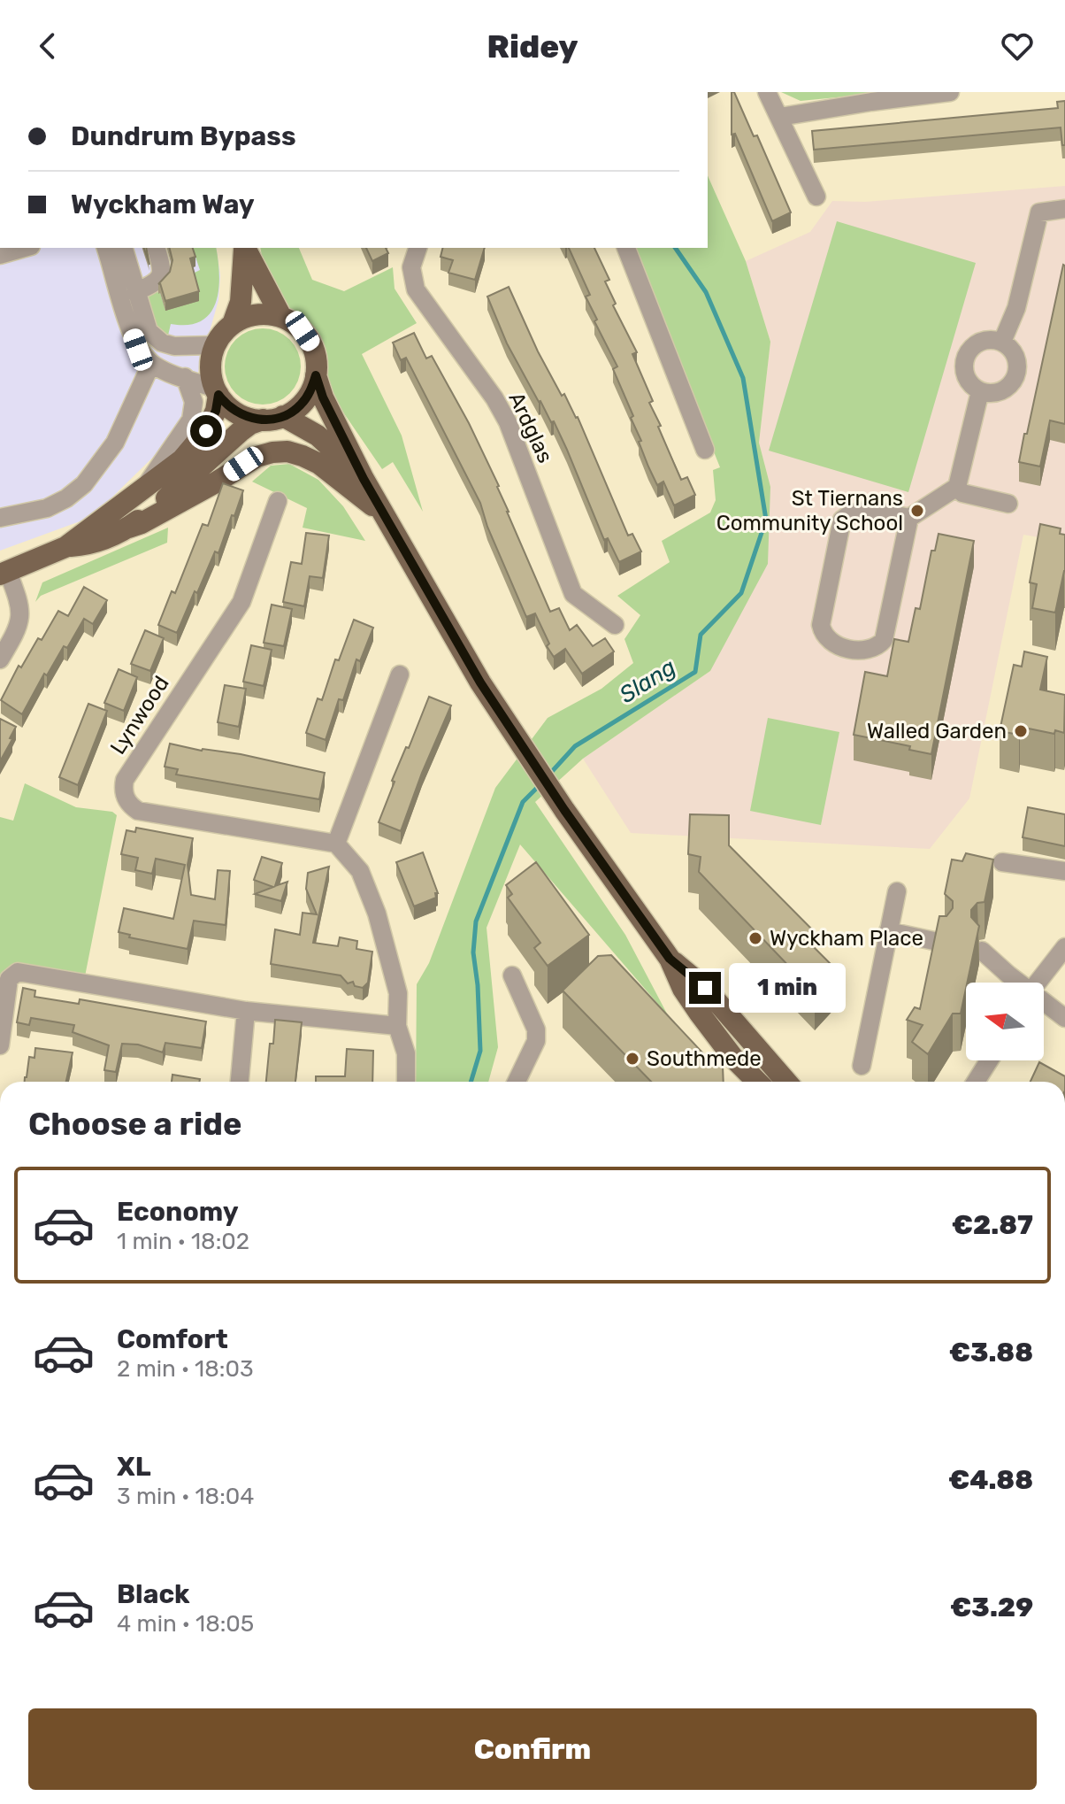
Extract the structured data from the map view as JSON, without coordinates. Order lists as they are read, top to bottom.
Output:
{
  "streets": {
    "street": ["Ardglas", "Lynwood"]
  },
  "water": ["Slang"],
  "places": [
    "St Tiernans Community School",
    "Walled Garden",
    "Wyckham Place",
    "Southmede"
  ],
  "north": "left",
  "page": {
    "header": "Ridey",
    "banner": ["Dundrum Bypass", "Wyckham Way"],
    "bubble": "1 min",
    "heading": "Choose a ride",
    "list": [
      {
        "name": "Economy",
        "note": "1 min · 18:02",
        "value": "€2.87"
      },
      {
        "name": "Comfort",
        "note": "2 min · 18:03",
        "value": "€3.88"
      },
      {
        "name": "XL",
        "note": "3 min · 18:04",
        "value": "€4.88"
      },
      {
        "name": "Black",
        "note": "4 min · 18:05",
        "value": "€3.29"
      }
    ],
    "buttons": "Confirm"
  }
}
